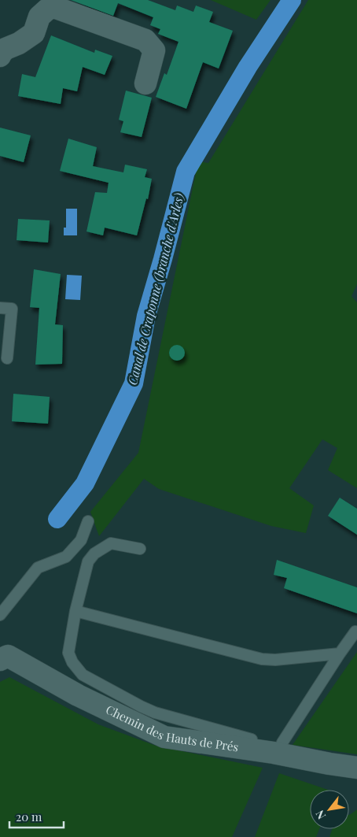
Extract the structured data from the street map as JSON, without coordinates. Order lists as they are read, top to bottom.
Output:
{
  "streets": {
    "street": ["Chemin des Hauts de Prés"]
  },
  "water": ["Canal de Craponne (branche d'Arles)"],
  "scale_bar": "20 m",
  "north": "bottom left"
}
